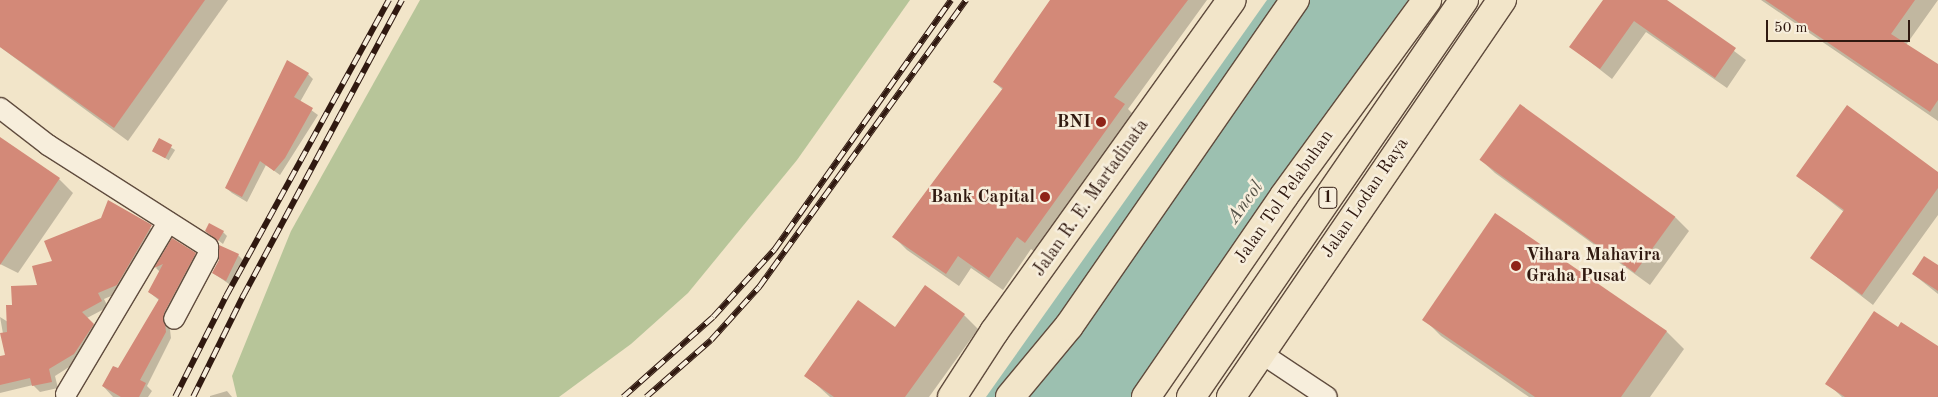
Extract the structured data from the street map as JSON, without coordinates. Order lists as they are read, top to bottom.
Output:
{
  "streets": {
    "highway": [
      "Jalan Tol Pelabuhan",
      "Jalan R. E. Martadinata",
      "1",
      "Jalan Lodan Raya"
    ]
  },
  "water": ["Ancol"],
  "places": ["BNI", "Bank Capital", "Vihara Mahavira Graha Pusat"],
  "scale_bar": "50 m"
}
